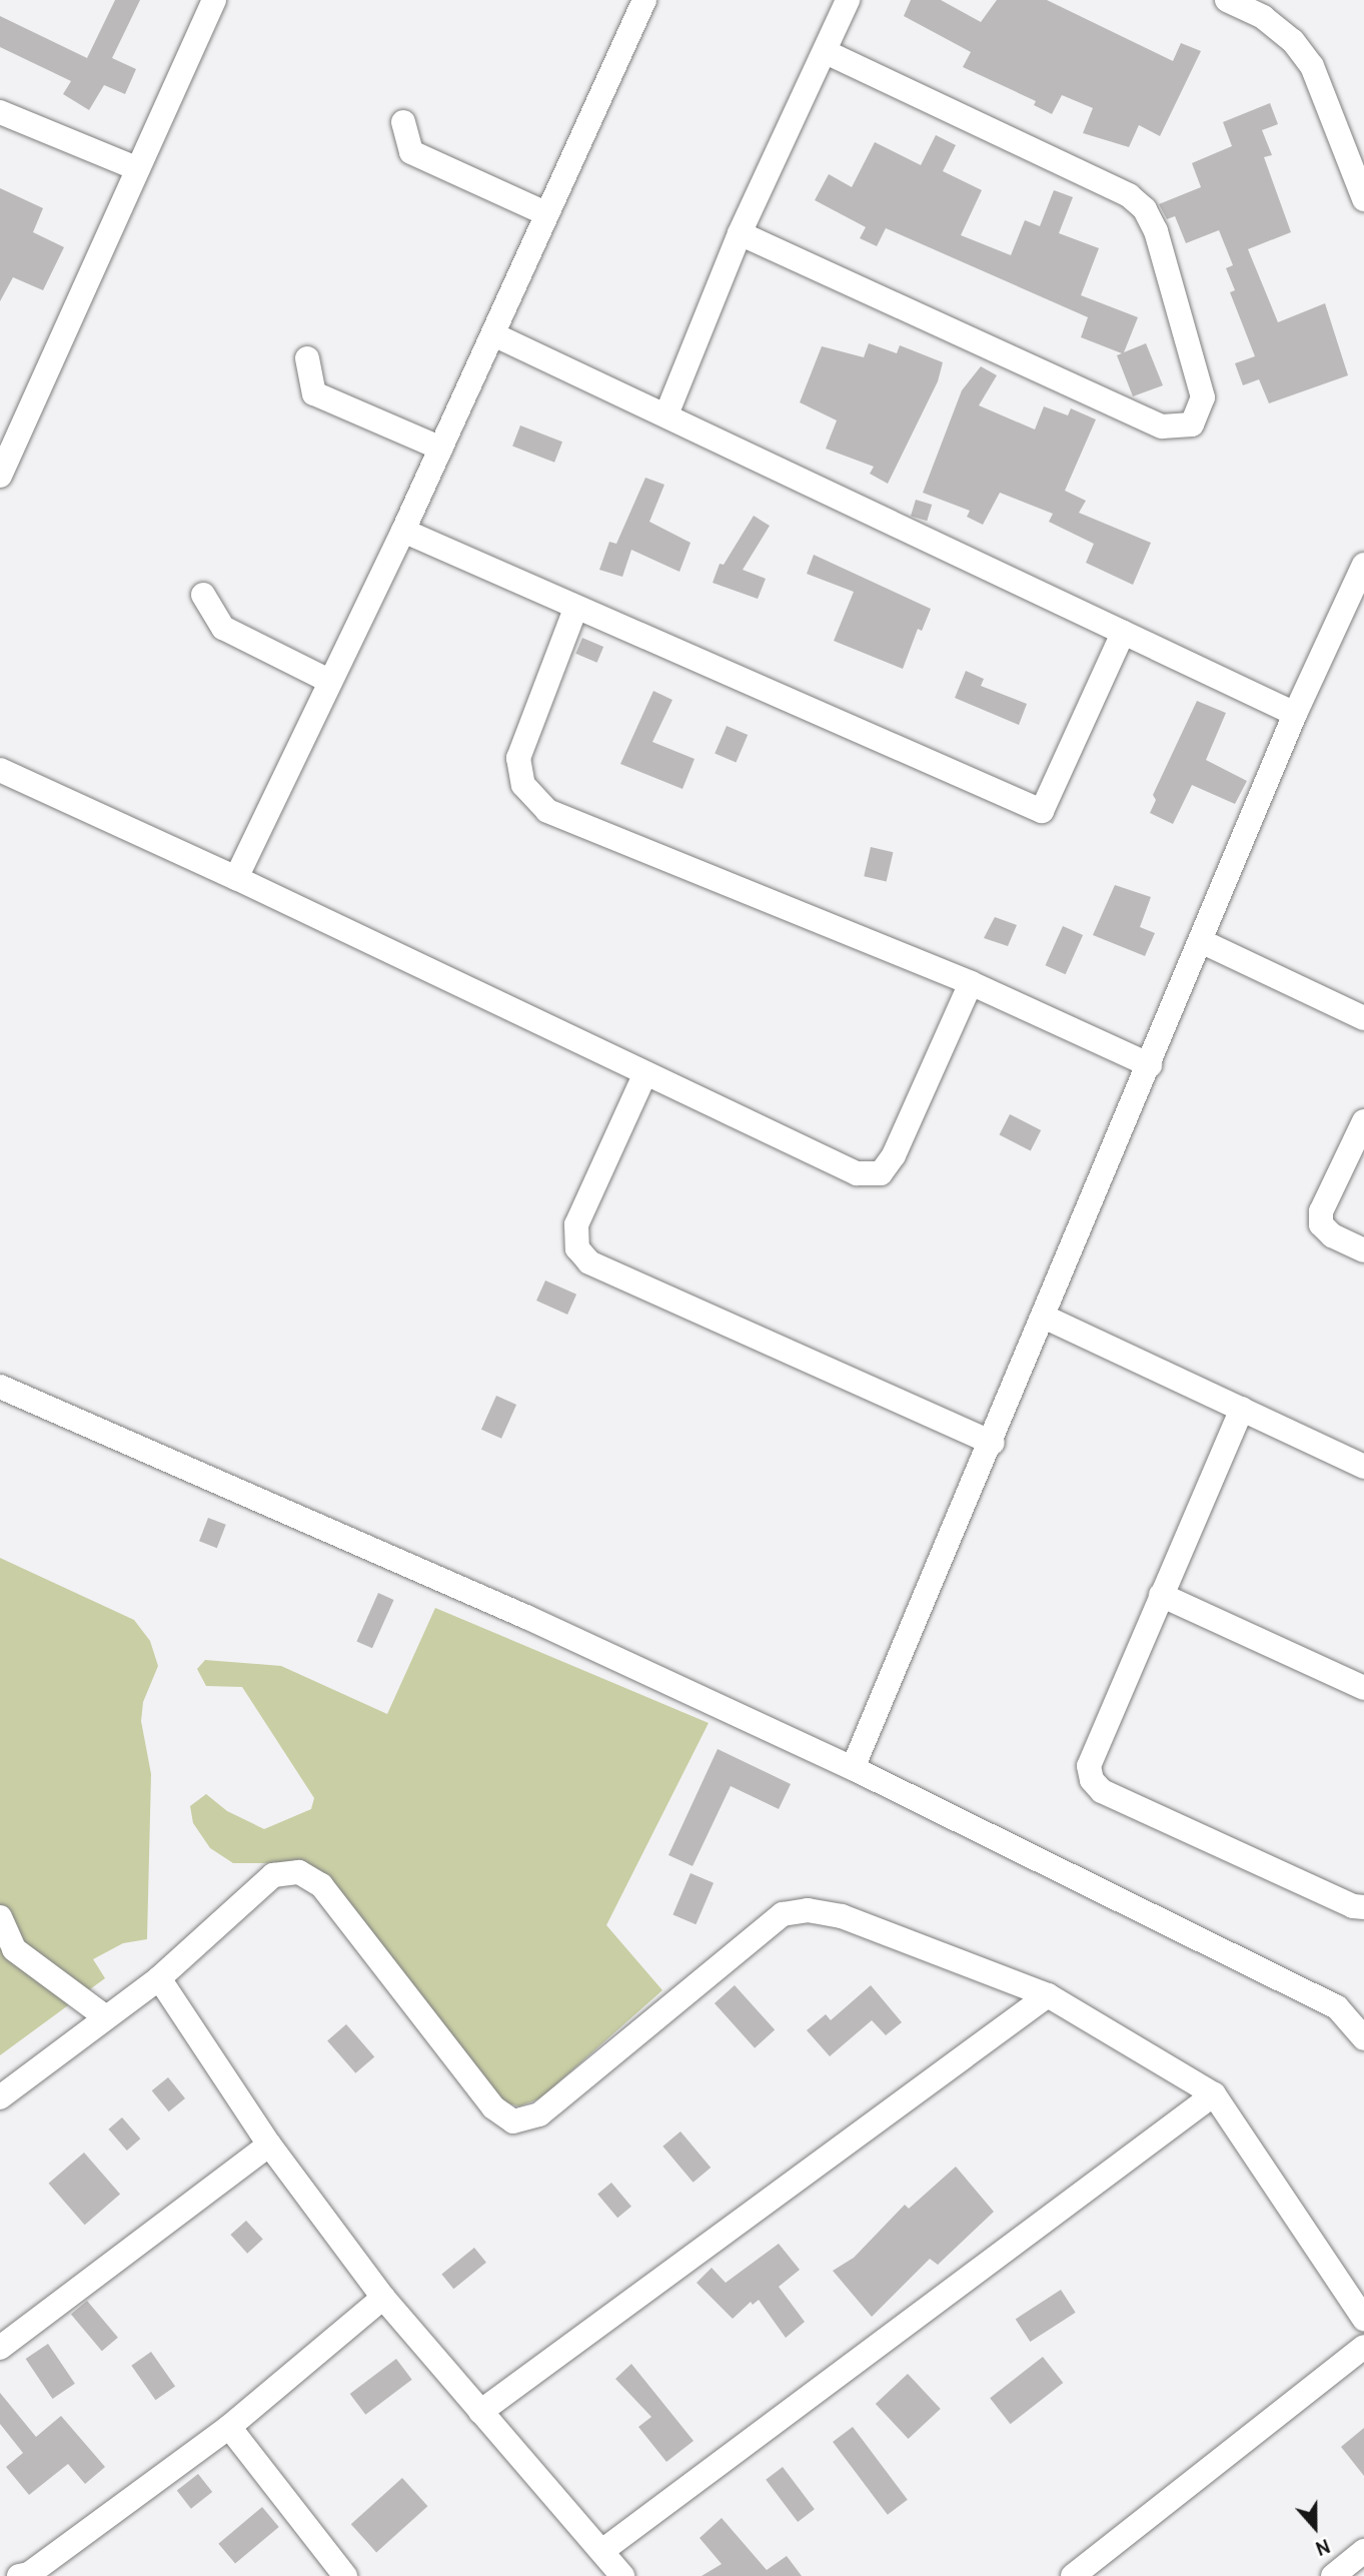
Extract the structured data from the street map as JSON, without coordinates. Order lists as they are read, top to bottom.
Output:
{
  "north": "bottom"
}
